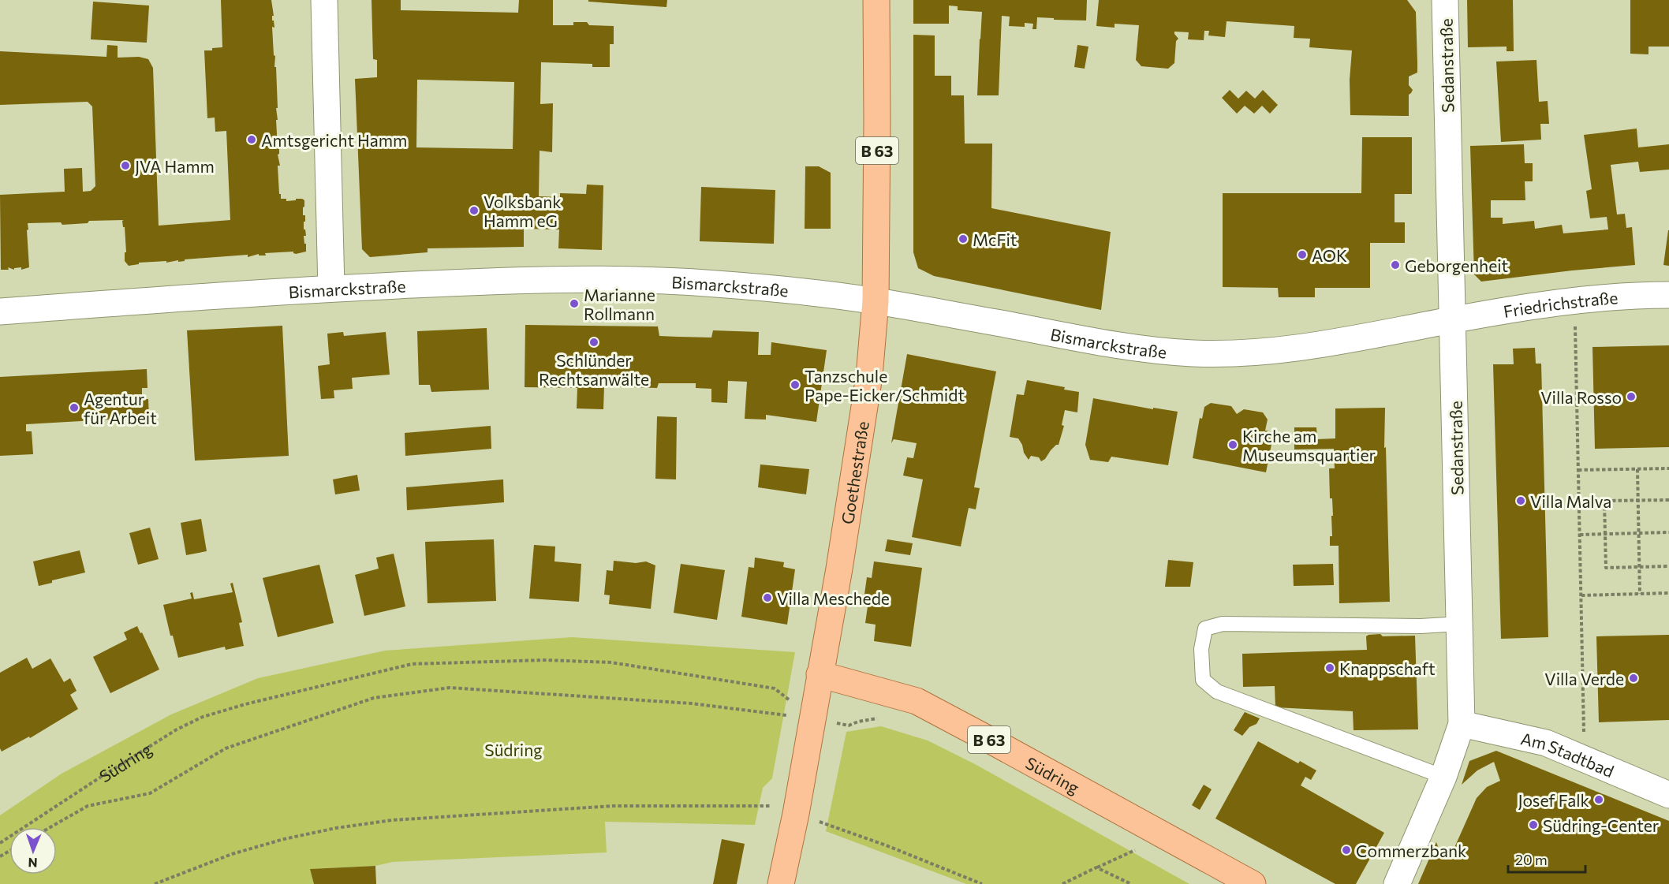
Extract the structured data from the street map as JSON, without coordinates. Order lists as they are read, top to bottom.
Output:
{
  "streets": {
    "main road": ["B 63", "Goethestraße", "Südring"],
    "street": [
      "Sedanstraße",
      "Bismarckstraße",
      "Friedrichstraße",
      "Am Stadtbad"
    ]
  },
  "crossings": [
    ["Sedanstraße", "Bismarckstraße"],
    ["Sedanstraße", "Friedrichstraße"],
    ["Sedanstraße", "Am Stadtbad"],
    ["Bismarckstraße", "Friedrichstraße"],
    ["Bismarckstraße", "Goethestraße"],
    ["Goethestraße", "Südring"]
  ],
  "parks": ["Südring"],
  "places": [
    "Amtsgericht Hamm",
    "JVA Hamm",
    "Volksbank Hamm eG",
    "McFit",
    "AOK",
    "Geborgenheit",
    "Marianne Rollmann",
    "Schlünder Rechtsanwälte",
    "Tanzschule Pape-Eicker/Schmidt",
    "Villa Rosso",
    "Agentur für Arbeit",
    "Kirche am Museumsquartier",
    "Villa Malva",
    "Villa Meschede",
    "Knappschaft",
    "Villa Verde",
    "Josef Falk",
    "Südring-Center",
    "Commerzbank"
  ],
  "scale_bar": "20 m",
  "north": "bottom"
}
